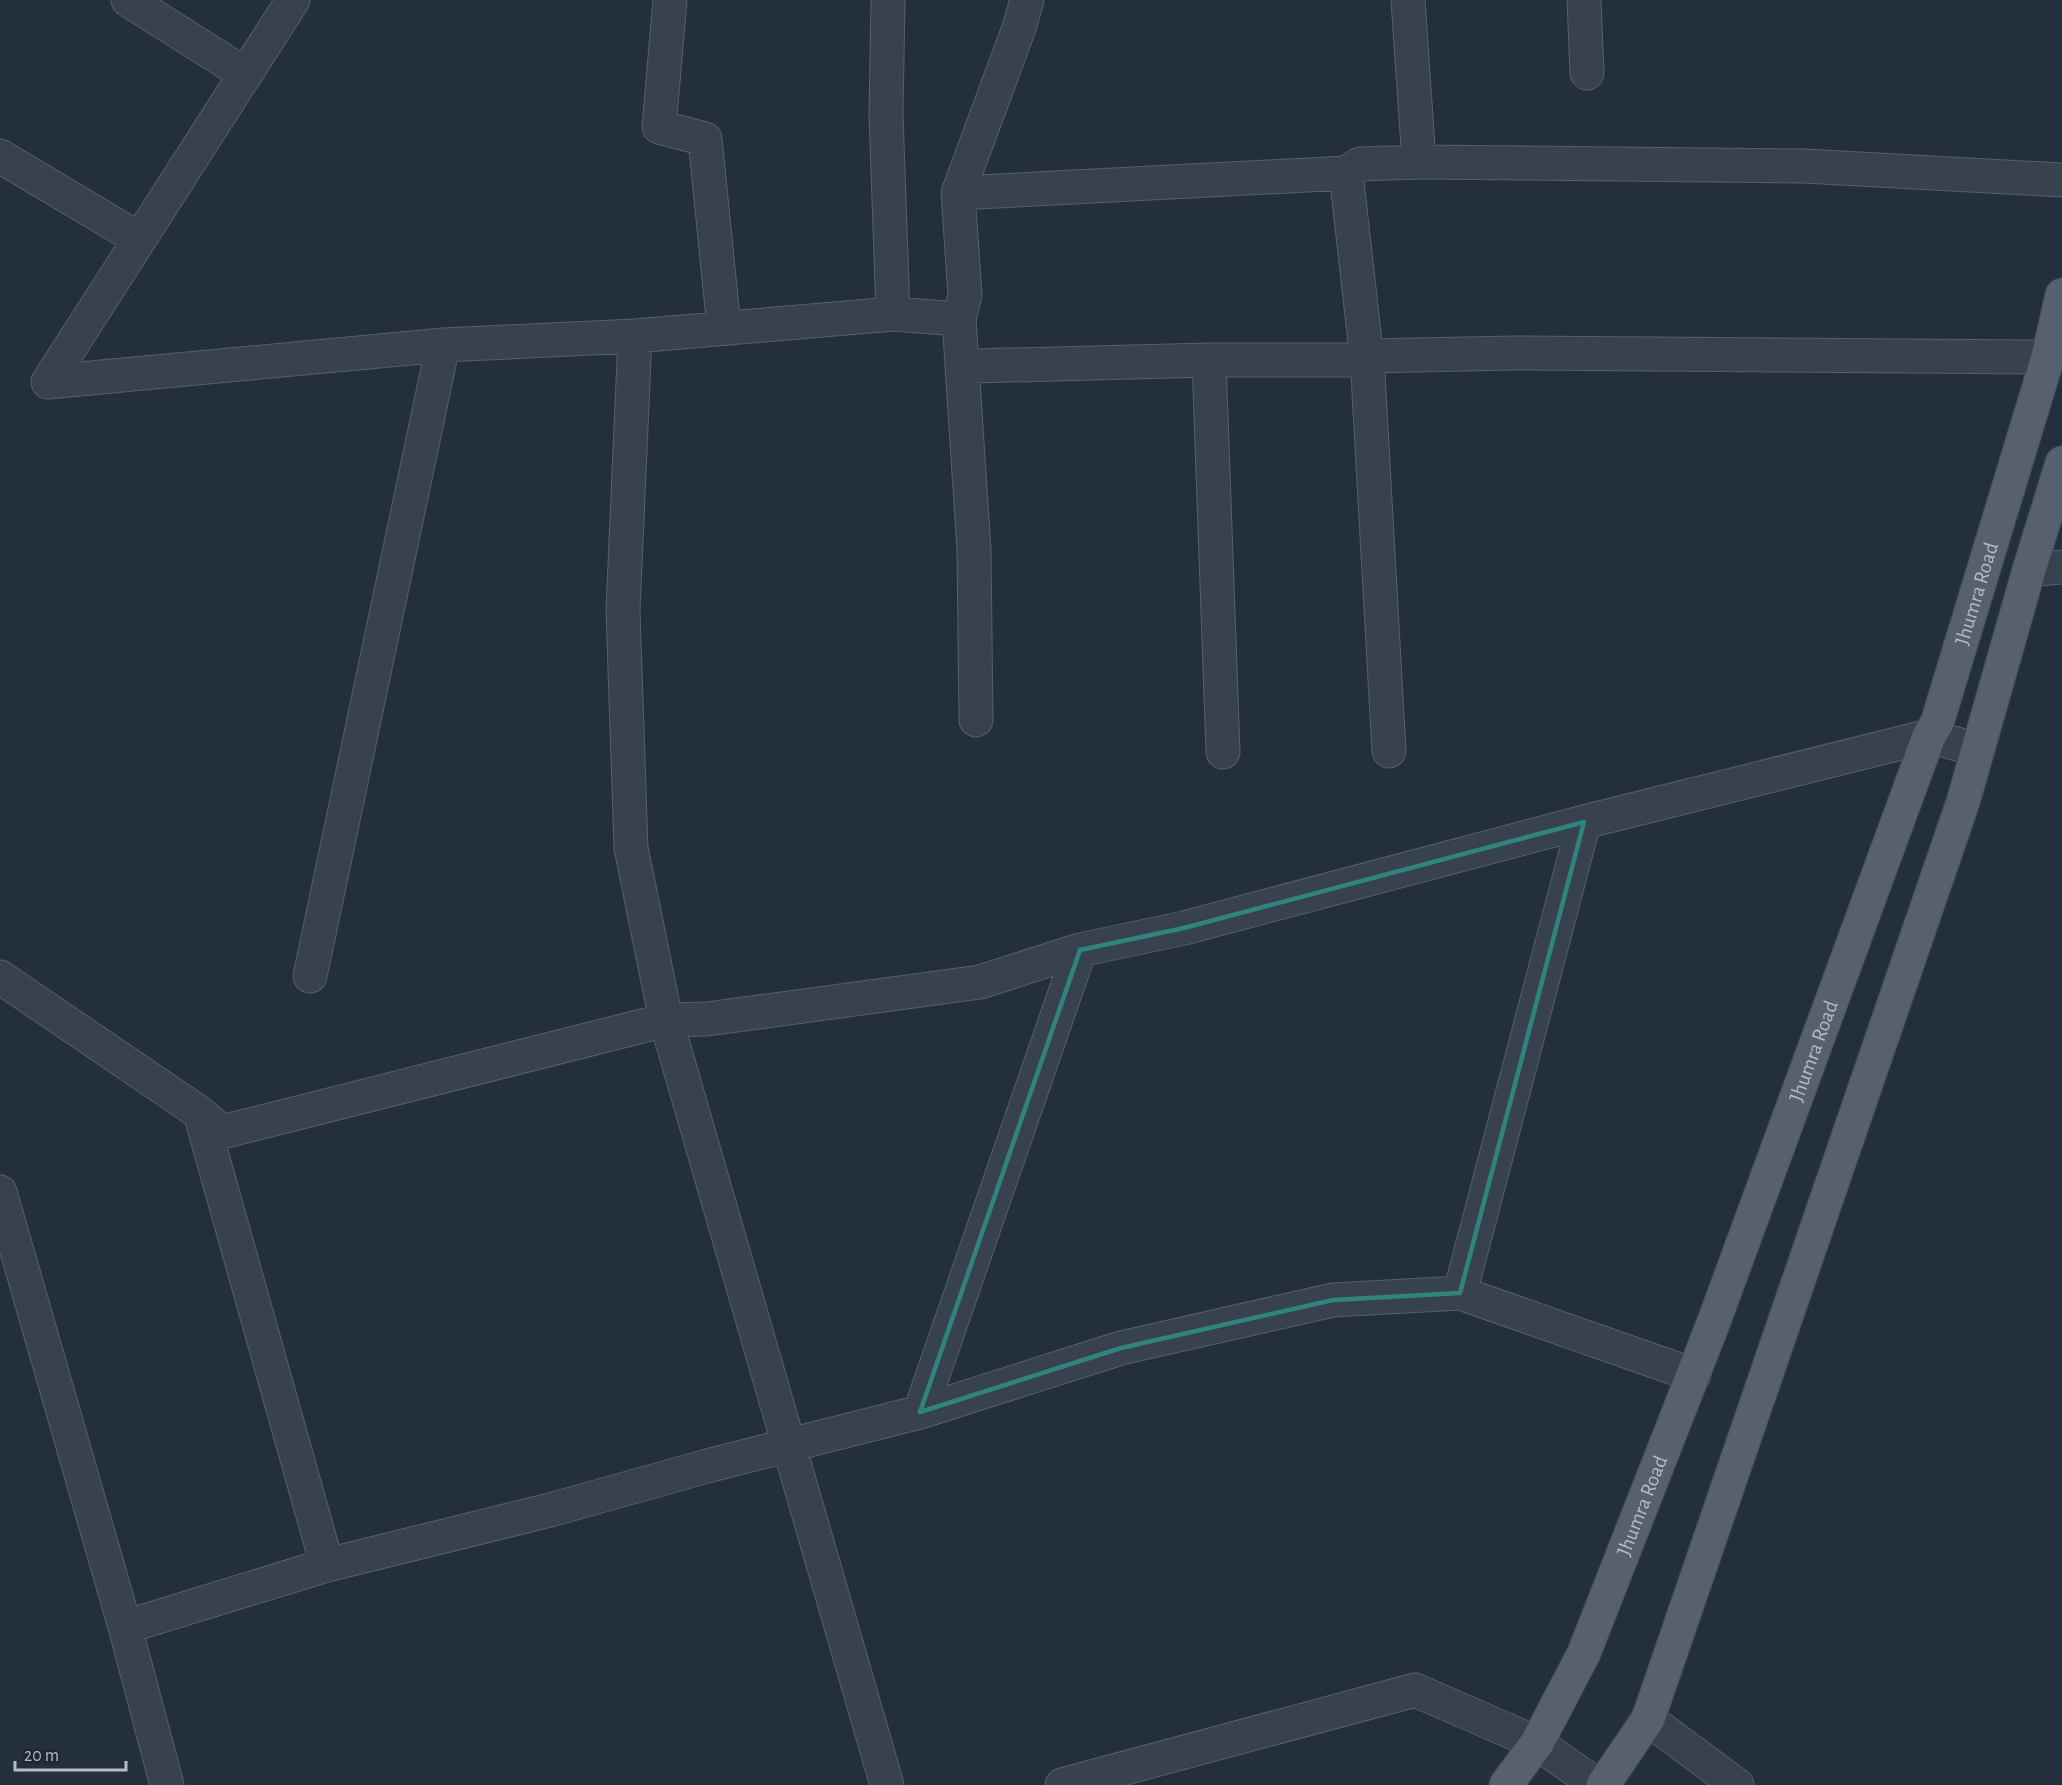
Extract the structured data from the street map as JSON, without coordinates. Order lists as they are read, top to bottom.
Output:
{
  "streets": {
    "main road": ["Jhumra Road"]
  },
  "scale_bar": "20 m"
}
